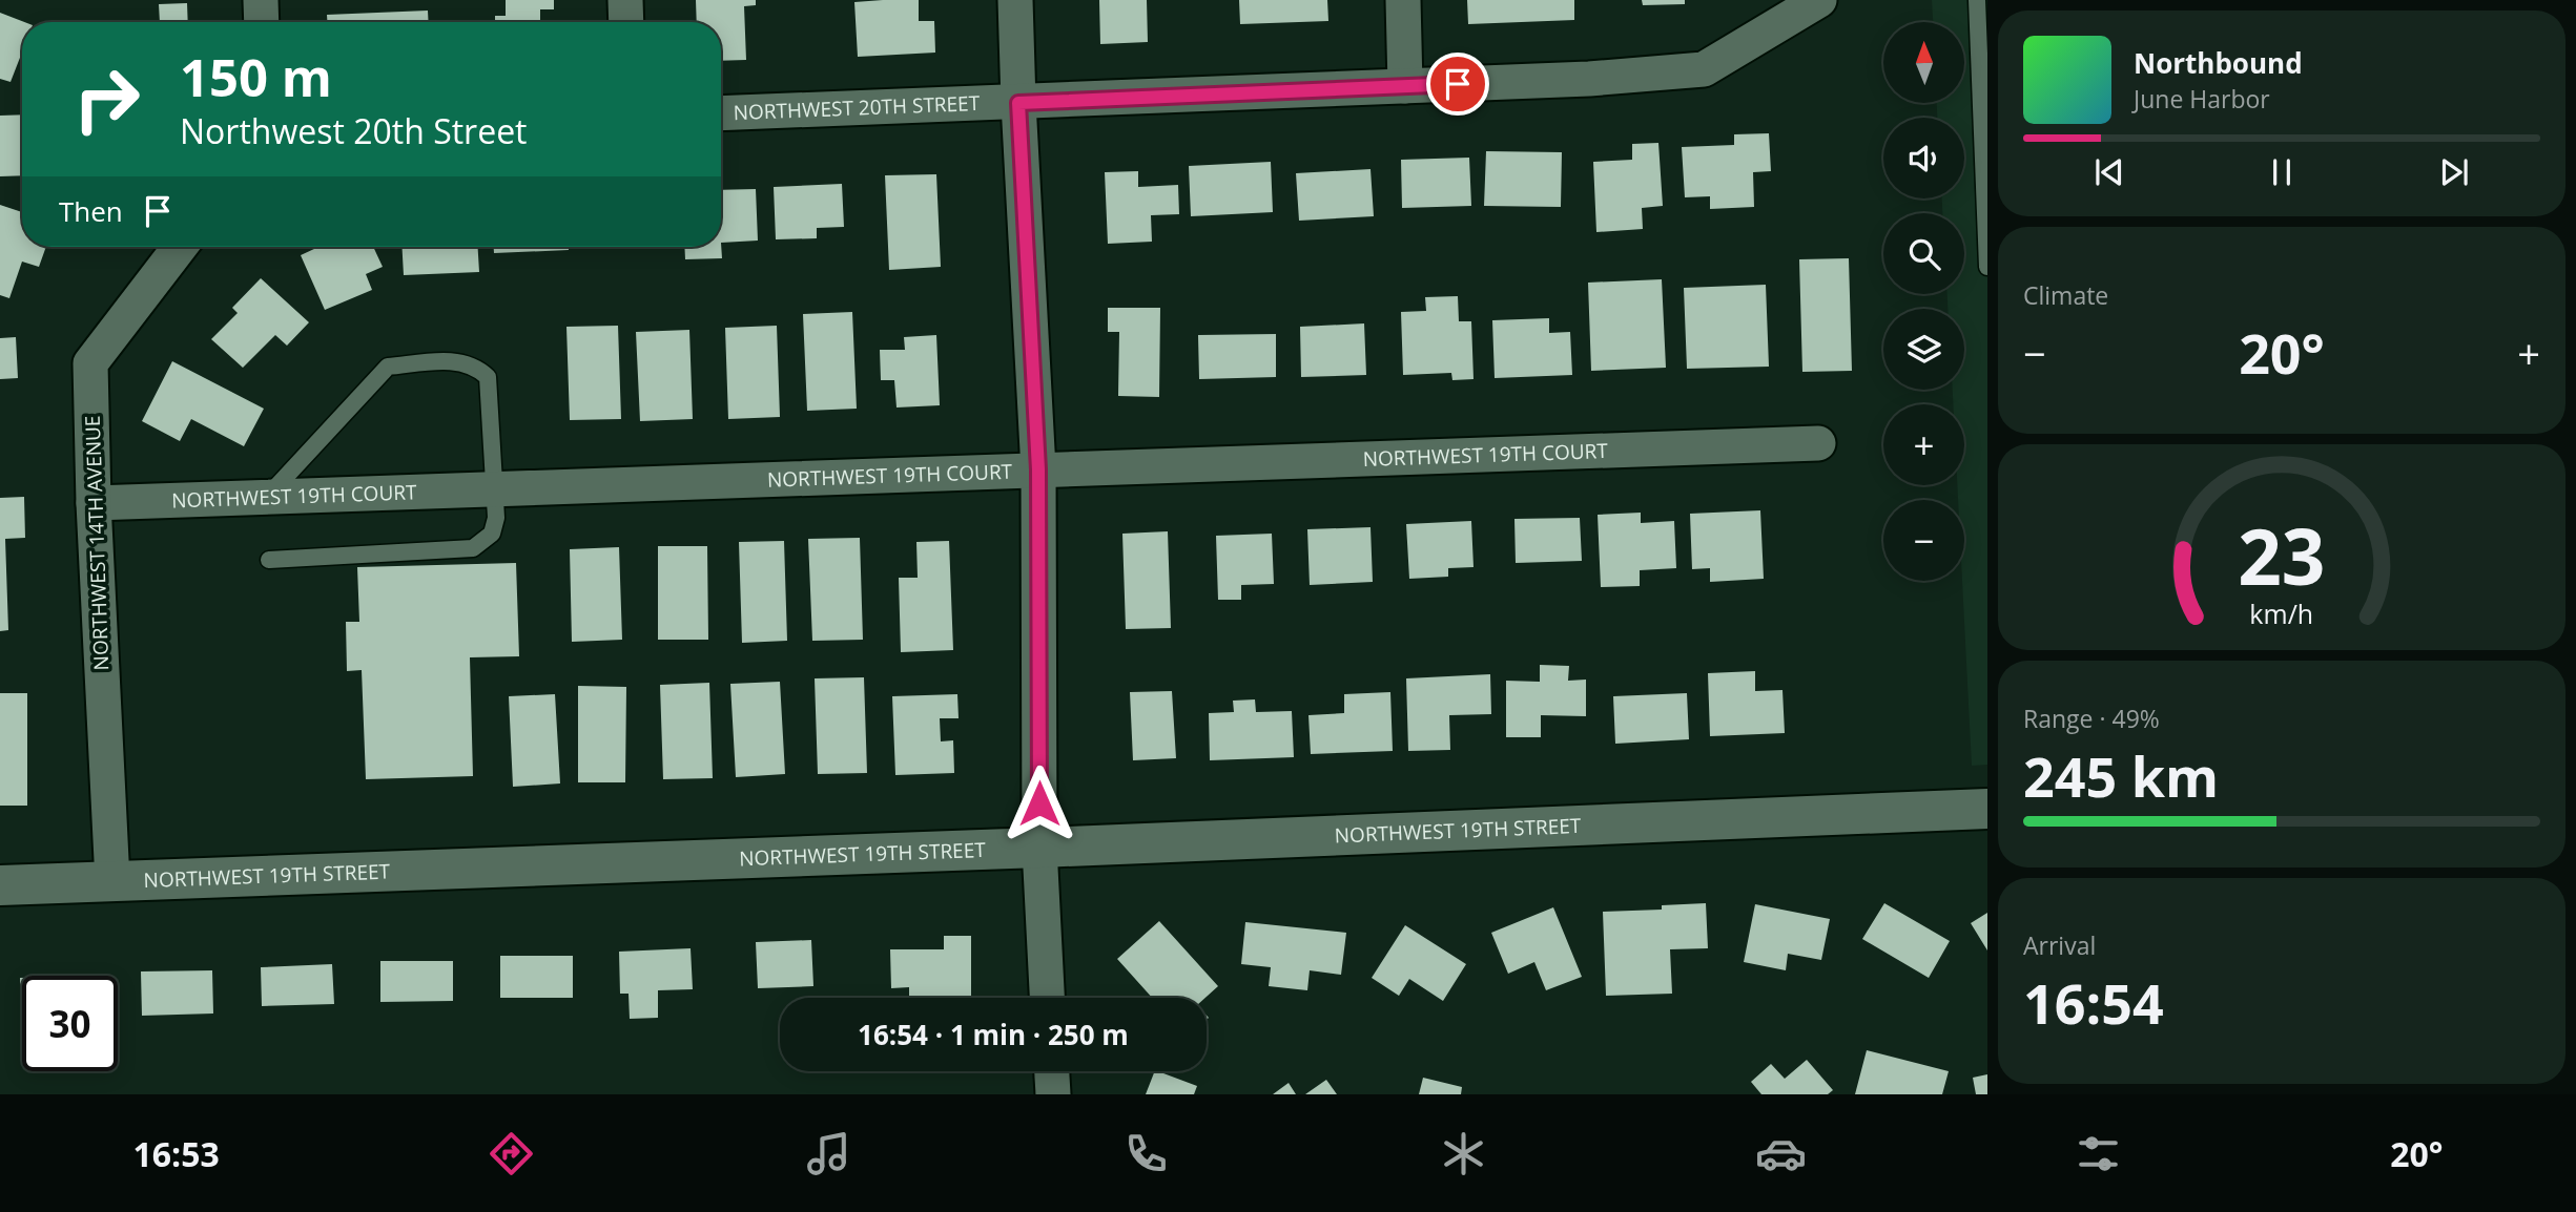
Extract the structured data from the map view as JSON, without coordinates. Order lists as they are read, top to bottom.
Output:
{
  "streets": {
    "street": [
      "NORTHWEST 20TH STREET",
      "NORTHWEST 19TH COURT",
      "NORTHWEST 14TH AVENUE",
      "NORTHWEST 19TH STREET"
    ]
  },
  "crossings": [
    ["NORTHWEST 19TH COURT", "NORTHWEST 14TH AVENUE"],
    ["NORTHWEST 14TH AVENUE", "NORTHWEST 19TH STREET"]
  ],
  "north": "top",
  "page": {
    "map_buttons": ["+", "−"],
    "turn": ["150 m", "Northwest 20th Street"],
    "song": ["Northbound", "June Harbor"],
    "then": "Then",
    "tile": [
      "Climate",
      ["Range · 49%", "245 km"],
      ["Arrival", "16:54"]
    ],
    "heat": ["−", "20°", "+"],
    "limit": "30",
    "trip": "16:54 · 1 min · 250 m",
    "tabs": ["16:53", "20°"],
    "gauge": ["23", "km/h"]
  }
}
